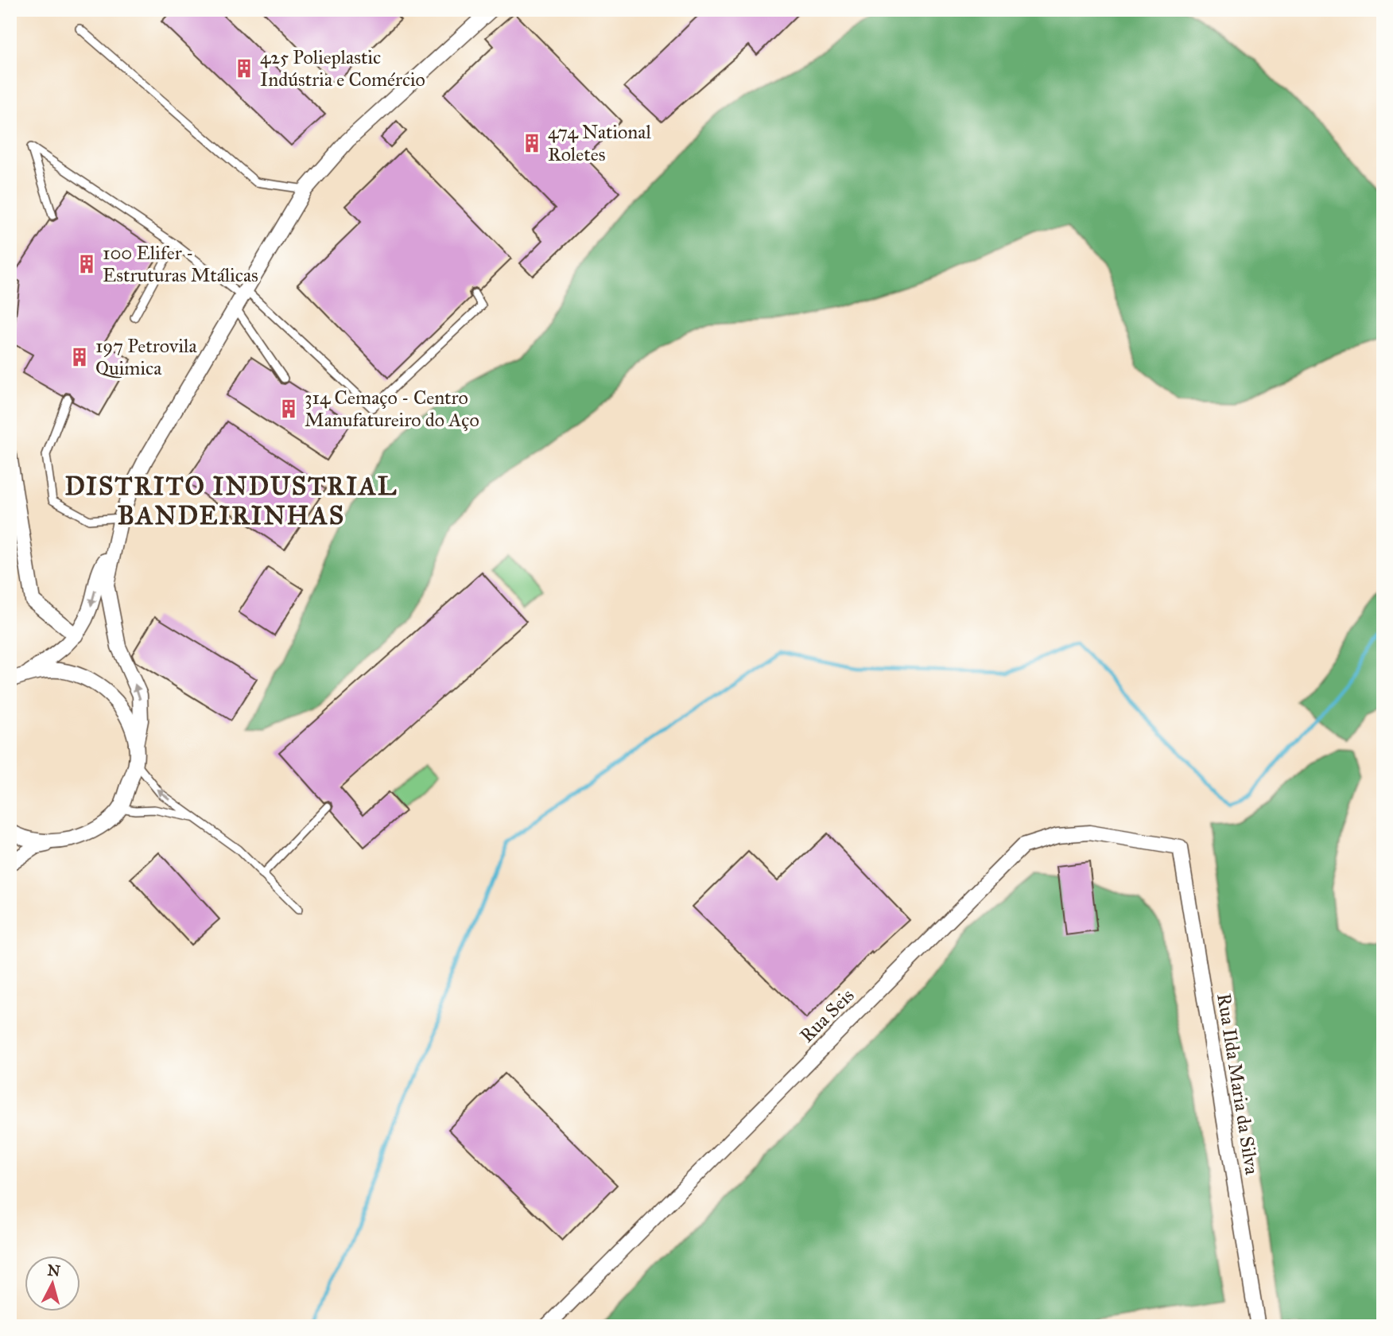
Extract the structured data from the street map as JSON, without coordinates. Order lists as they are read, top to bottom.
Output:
{
  "streets": {
    "street": ["Rua Seis", "Rua Ilda Maria da Silva"]
  },
  "crossings": [
    ["Rua Seis", "Rua Ilda Maria da Silva"]
  ],
  "districts": ["DISTRITO INDUSTRIAL BANDEIRINHAS"],
  "places": {
    "building": [
      "425 Polieplastic Indústria e Comércio",
      "474 National Roletes",
      "100 Elifer - Estruturas Mtálicas",
      "197 Petrovila Quimica",
      "314 Cemaço - Centro Manufatureiro do Aço"
    ]
  },
  "north": "top"
}
